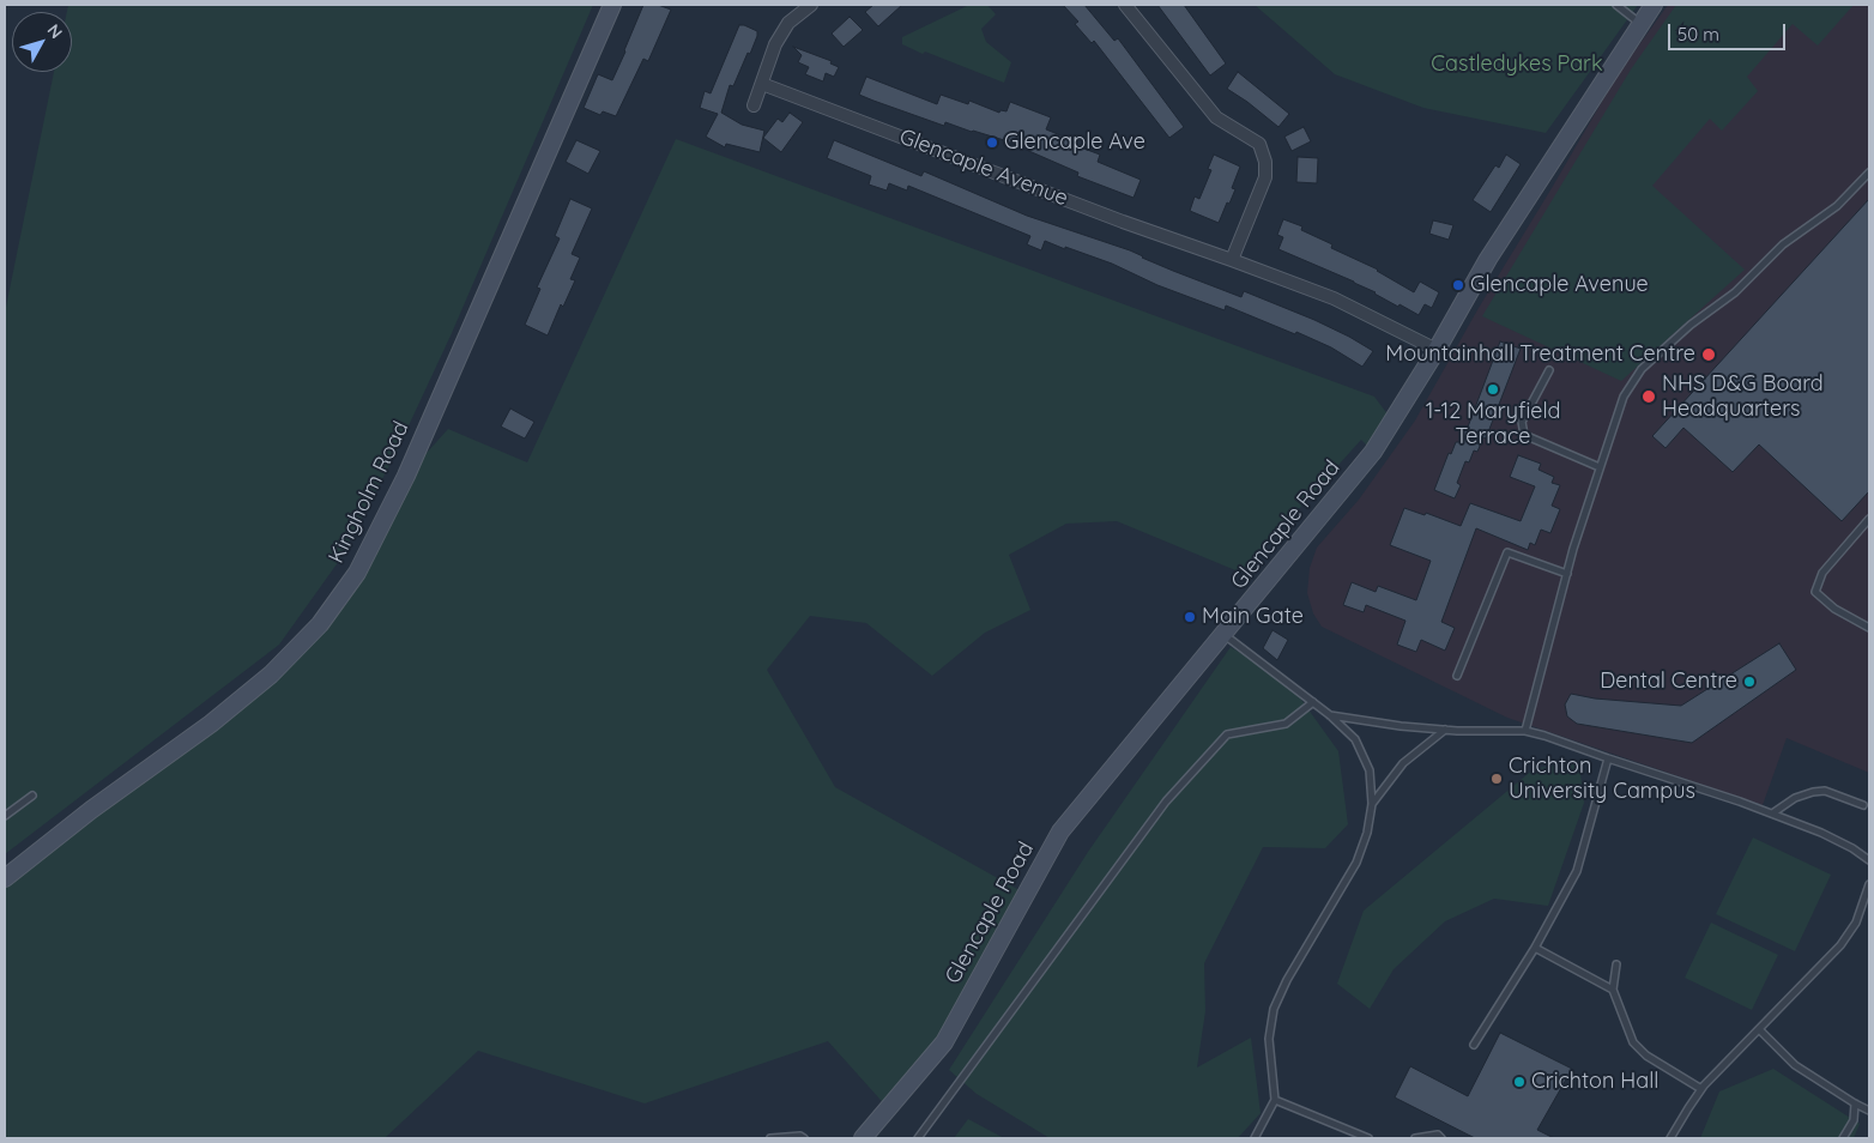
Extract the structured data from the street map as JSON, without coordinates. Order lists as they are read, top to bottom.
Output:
{
  "streets": {
    "main road": ["Kingholm Road", "Glencaple Road"],
    "street": ["Glencaple Avenue"]
  },
  "crossings": [
    ["Glencaple Avenue", "Glencaple Road"]
  ],
  "parks": ["Castledykes Park"],
  "places": [
    "Glencaple Ave",
    "Glencaple Avenue",
    "Mountainhall Treatment Centre",
    "1-12 Maryfield Terrace",
    "NHS D&G Board Headquarters",
    "Main Gate",
    "Dental Centre",
    "Crichton University Campus",
    "Crichton Hall"
  ],
  "scale_bar": "50 m",
  "north": "top right"
}
